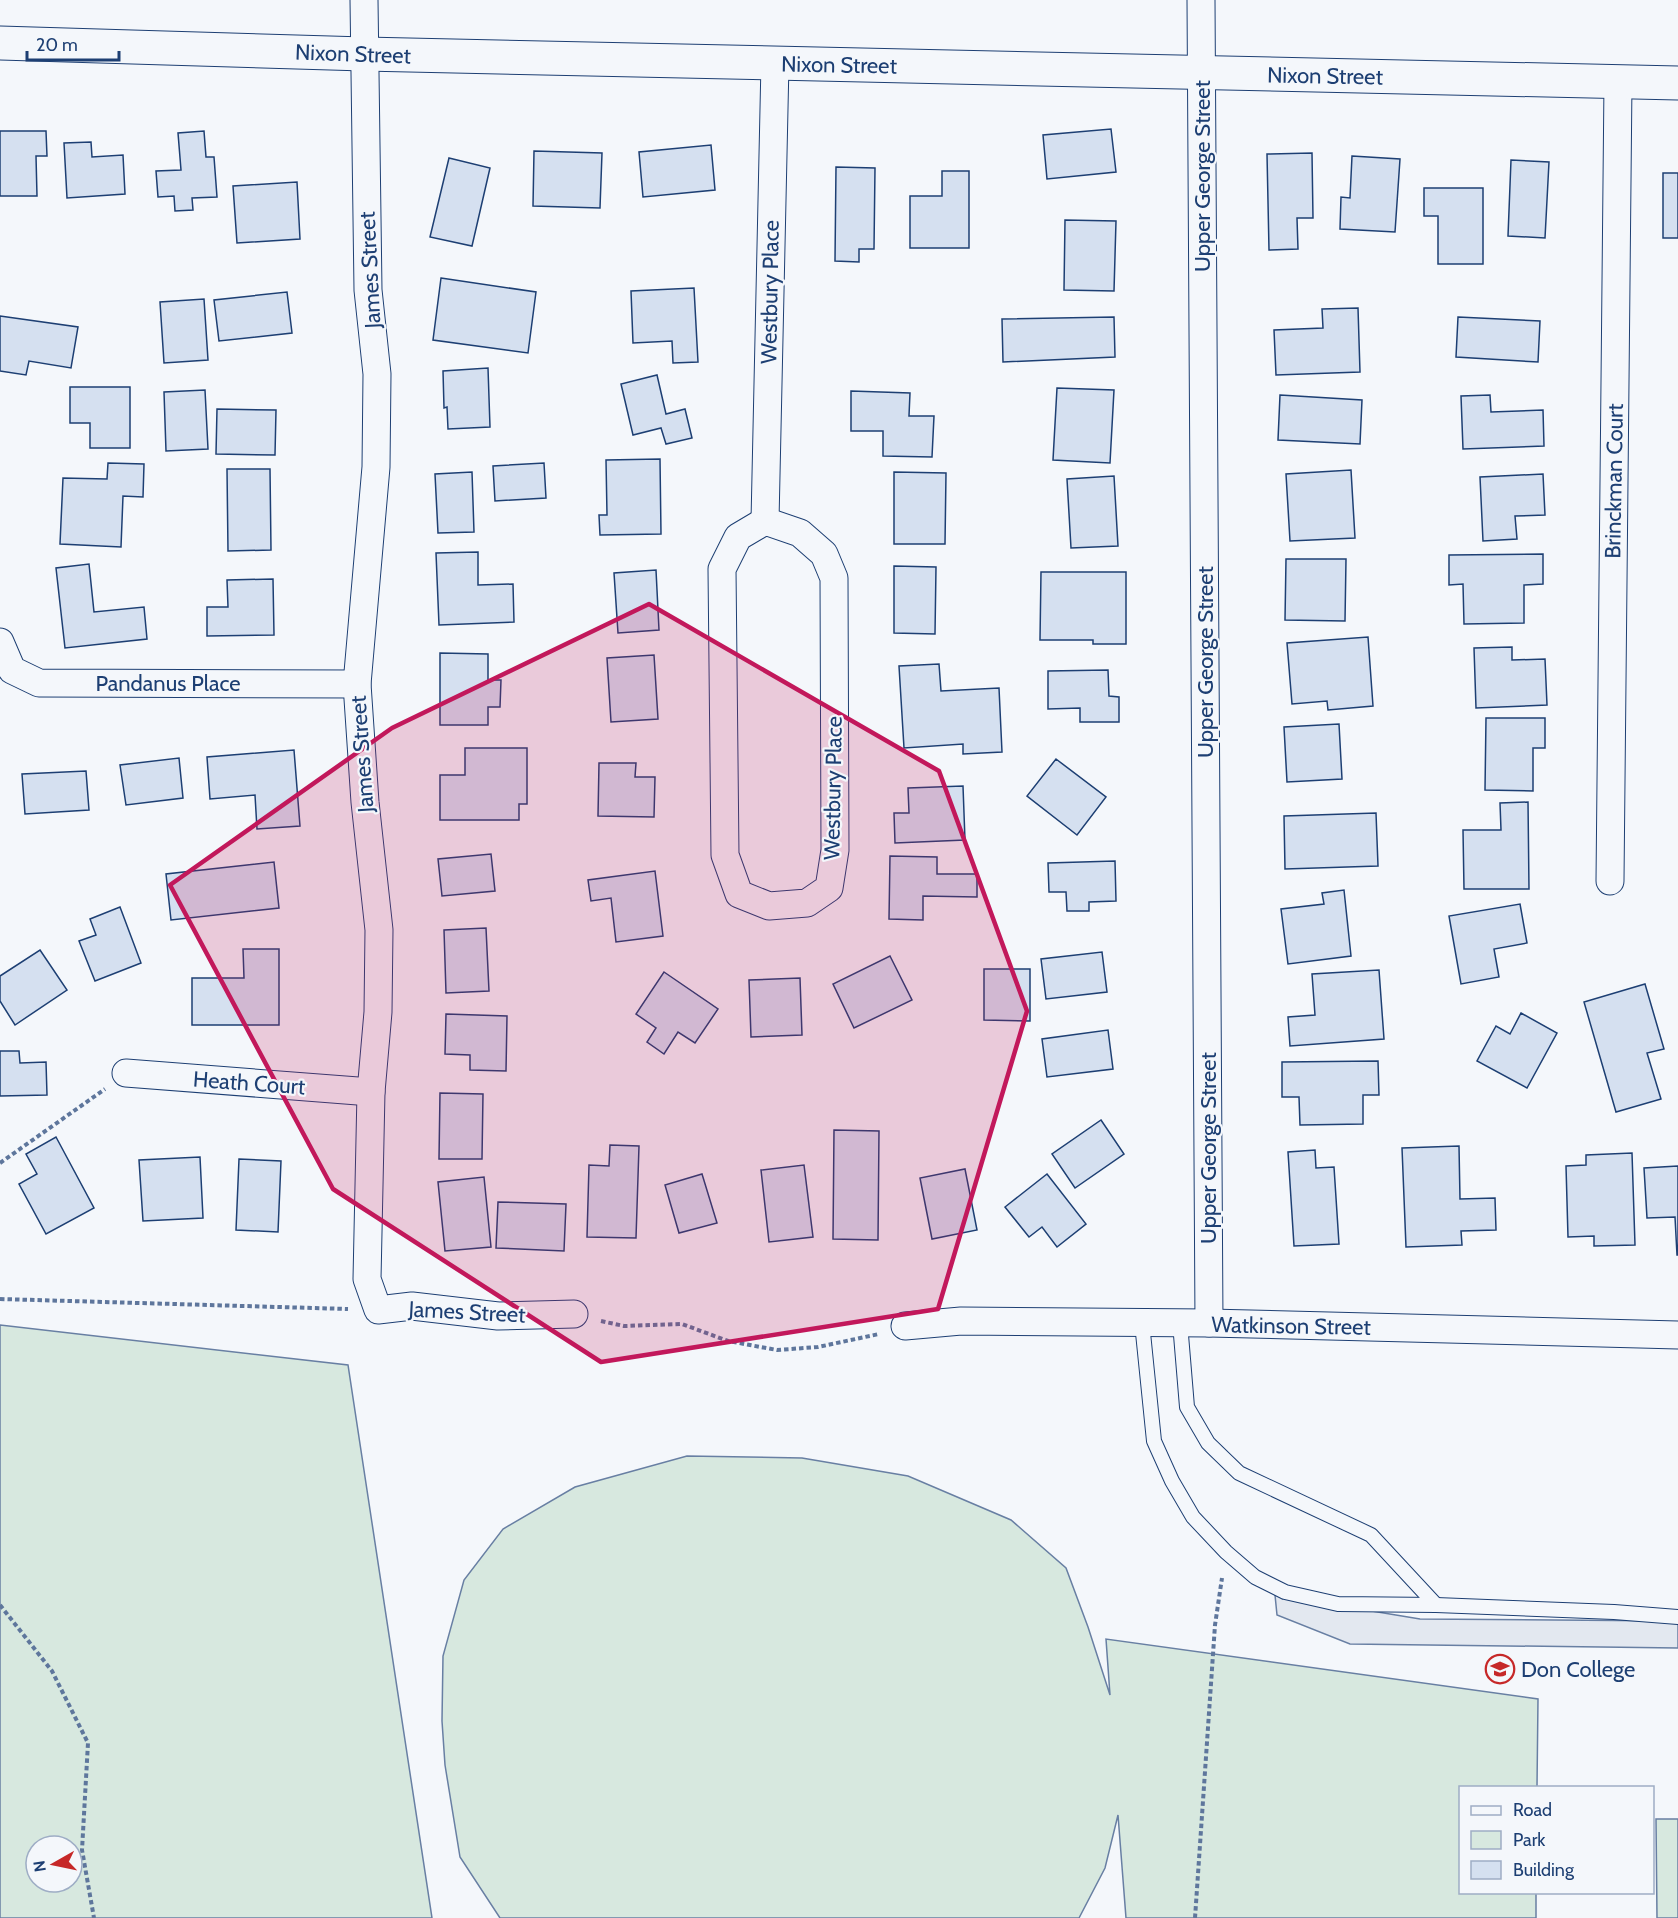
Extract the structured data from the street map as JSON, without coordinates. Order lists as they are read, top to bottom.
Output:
{
  "streets": {
    "street": [
      "Nixon Street",
      "Upper George Street",
      "James Street",
      "Westbury Place",
      "Brinckman Court",
      "Pandanus Place",
      "Heath Court",
      "Watkinson Street"
    ]
  },
  "crossings": [
    ["Nixon Street", "Upper George Street"],
    ["Nixon Street", "James Street"],
    ["Nixon Street", "Westbury Place"],
    ["Nixon Street", "Brinckman Court"],
    ["Upper George Street", "Watkinson Street"],
    ["James Street", "Pandanus Place"],
    ["James Street", "Heath Court"]
  ],
  "places": {
    "school or university": ["Don College"]
  },
  "legend": ["Road", "Park", "Building"],
  "scale_bar": "20 m",
  "north": "left"
}
